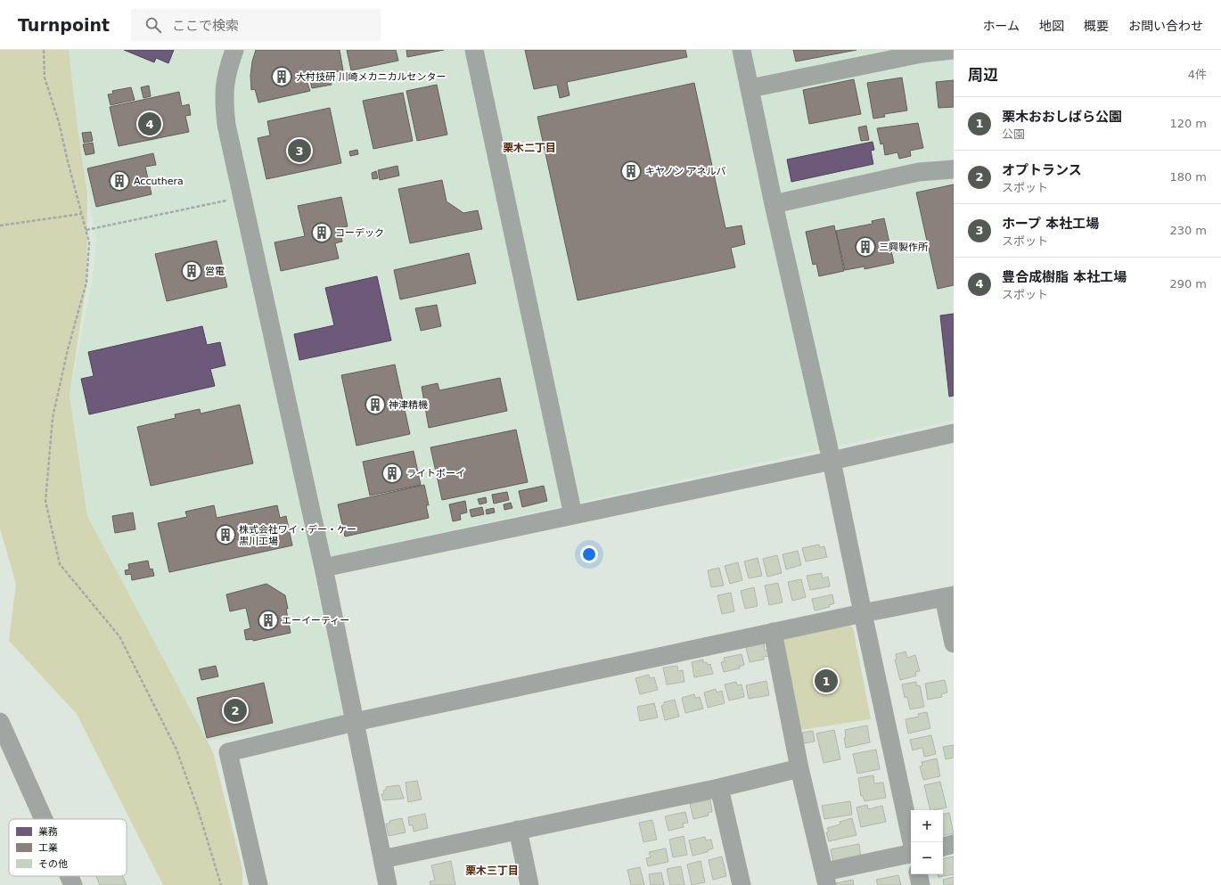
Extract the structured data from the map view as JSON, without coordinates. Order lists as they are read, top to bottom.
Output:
{
  "districts": ["栗木二丁目", "栗木三丁目"],
  "places": {
    "building": [
      "大村技研 川崎メカニカルセンター",
      "キヤノン アネルバ",
      "Accuthera",
      "コーデック",
      "三興製作所",
      "営電",
      "神津精機",
      "ライトボーイ",
      "株式会社ワイ・デー・ケー 黒川工場",
      "エーイーティー"
    ]
  },
  "legend": ["業務", "工業", "その他"],
  "page": {
    "header": "Turnpoint",
    "search": "ここで検索",
    "nav": [
      "ホーム",
      "地図",
      "概要",
      "お問い合わせ"
    ],
    "heading": ["周辺", "4件"],
    "list": [
      {
        "mark": "1",
        "name": "栗木おおしばら公園",
        "note": "公園",
        "value": "120 m"
      },
      {
        "mark": "2",
        "name": "オプトランス",
        "note": "スポット",
        "value": "180 m"
      },
      {
        "mark": "3",
        "name": "ホープ 本社工場",
        "note": "スポット",
        "value": "230 m"
      },
      {
        "mark": "4",
        "name": "豊合成樹脂 本社工場",
        "note": "スポット",
        "value": "290 m"
      }
    ],
    "pins": [
      "4",
      "3",
      "1",
      "2"
    ],
    "map_buttons": ["+", "−"]
  }
}
